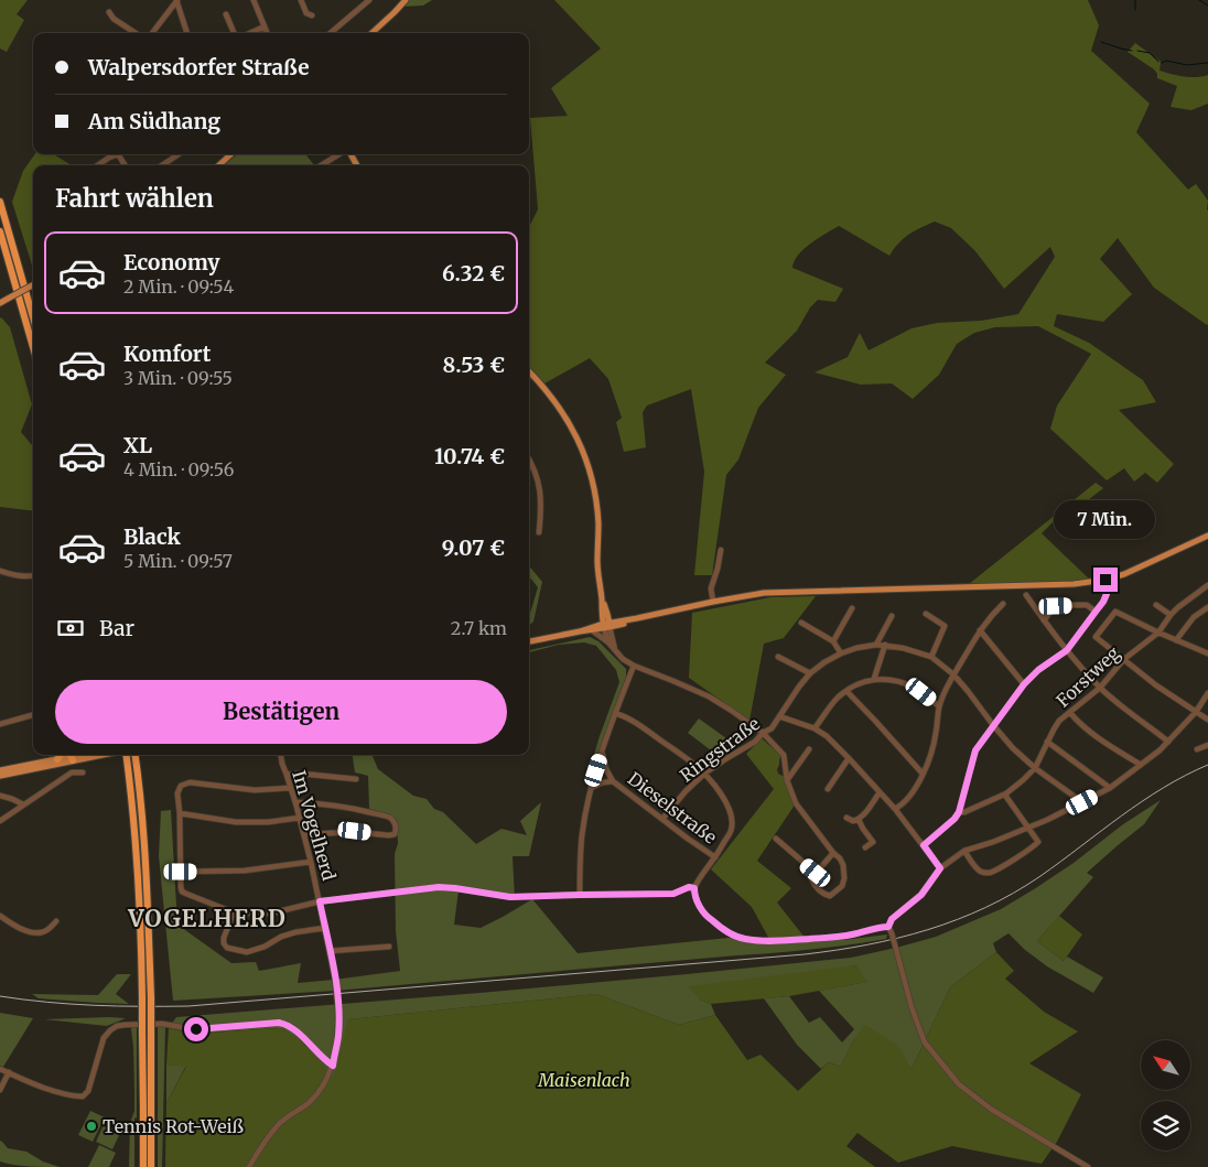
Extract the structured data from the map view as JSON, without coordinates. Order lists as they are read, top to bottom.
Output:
{
  "streets": {
    "street": [
      "Forstweg",
      "Ringstraße",
      "Dieselstraße",
      "Im Vogelherd"
    ]
  },
  "crossings": [
    ["Forstweg", "Ringstraße"],
    ["Ringstraße", "Dieselstraße"]
  ],
  "districts": ["VOGELHERD"],
  "parks": ["Maisenlach"],
  "places": ["Tennis Rot-Weiß"],
  "north": "top left",
  "page": {
    "banner": ["Walpersdorfer Straße", "Am Südhang"],
    "heading": "Fahrt wählen",
    "list": [
      {
        "name": "Economy",
        "note": "2 Min. · 09:54",
        "value": "6.32 €"
      },
      {
        "name": "Komfort",
        "note": "3 Min. · 09:55",
        "value": "8.53 €"
      },
      {
        "name": "XL",
        "note": "4 Min. · 09:56",
        "value": "10.74 €"
      },
      {
        "name": "Black",
        "note": "5 Min. · 09:57",
        "value": "9.07 €"
      }
    ],
    "bubble": "7 Min.",
    "pay": ["Bar", "2.7 km"],
    "buttons": "Bestätigen"
  }
}
